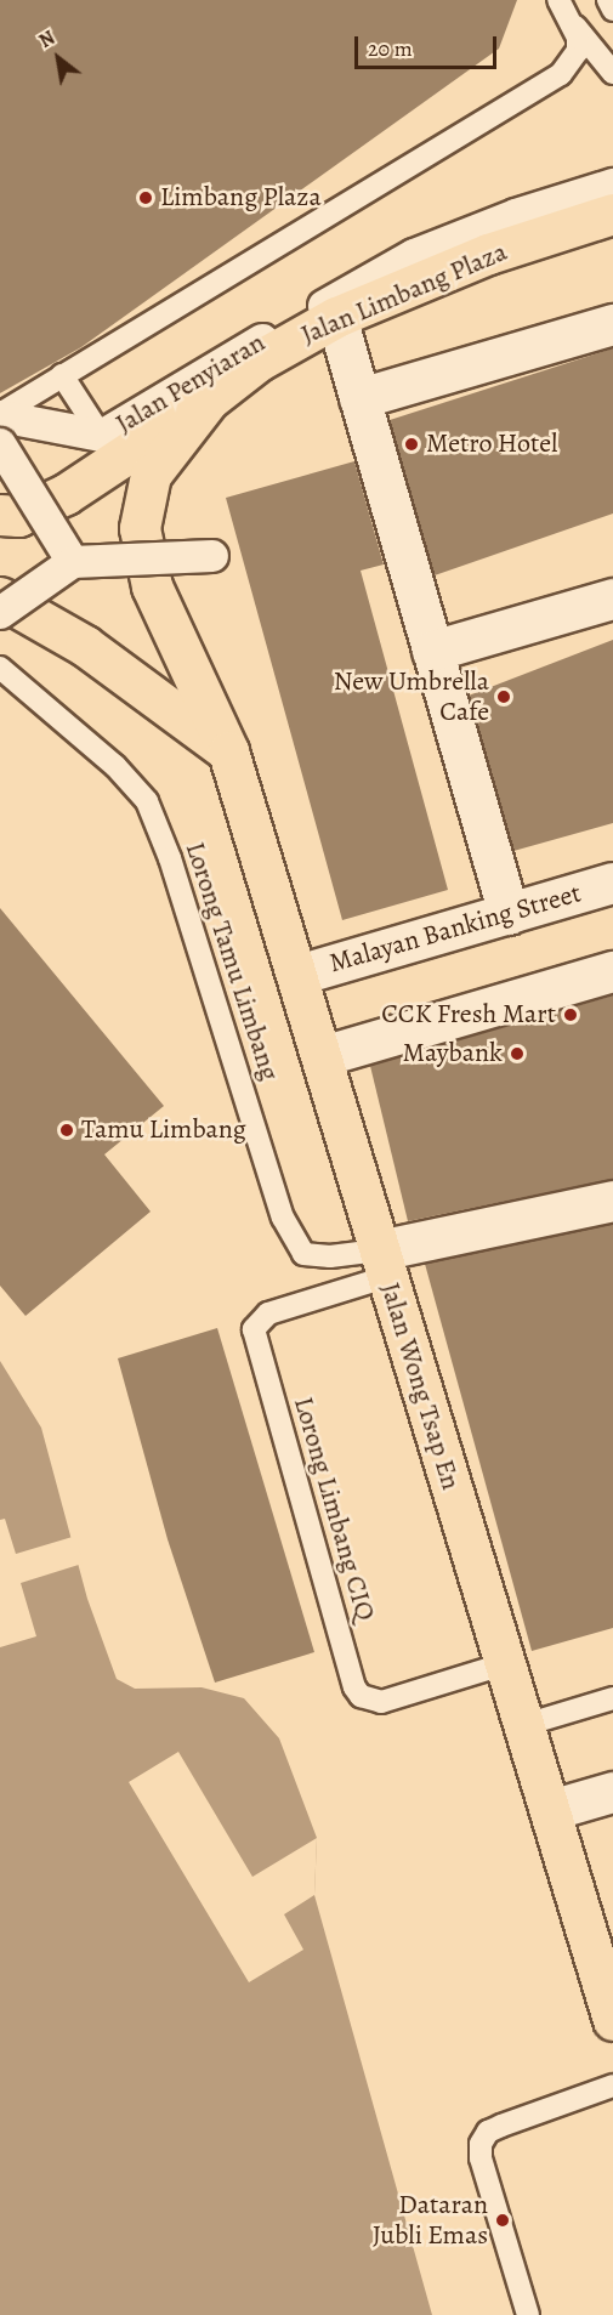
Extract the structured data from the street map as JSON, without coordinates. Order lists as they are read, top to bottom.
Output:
{
  "streets": {
    "main road": ["Jalan Limbang Plaza", "Jalan Wong Tsap En"],
    "street": ["Jalan Penyiaran", "Malayan Banking Street"],
    "lane": ["Lorong Tamu Limbang", "Lorong Limbang CIQ"]
  },
  "crossings": [
    ["Jalan Limbang Plaza", "Jalan Wong Tsap En"],
    ["Malayan Banking Street", "Jalan Wong Tsap En"],
    ["Lorong Tamu Limbang", "Jalan Wong Tsap En"],
    ["Lorong Tamu Limbang", "Lorong Limbang CIQ"],
    ["Jalan Wong Tsap En", "Lorong Limbang CIQ"]
  ],
  "places": [
    "Limbang Plaza",
    "Metro Hotel",
    "New Umbrella Cafe",
    "CCK Fresh Mart",
    "Maybank",
    "Tamu Limbang",
    "Dataran Jubli Emas"
  ],
  "scale_bar": "20 m",
  "north": "top left"
}
